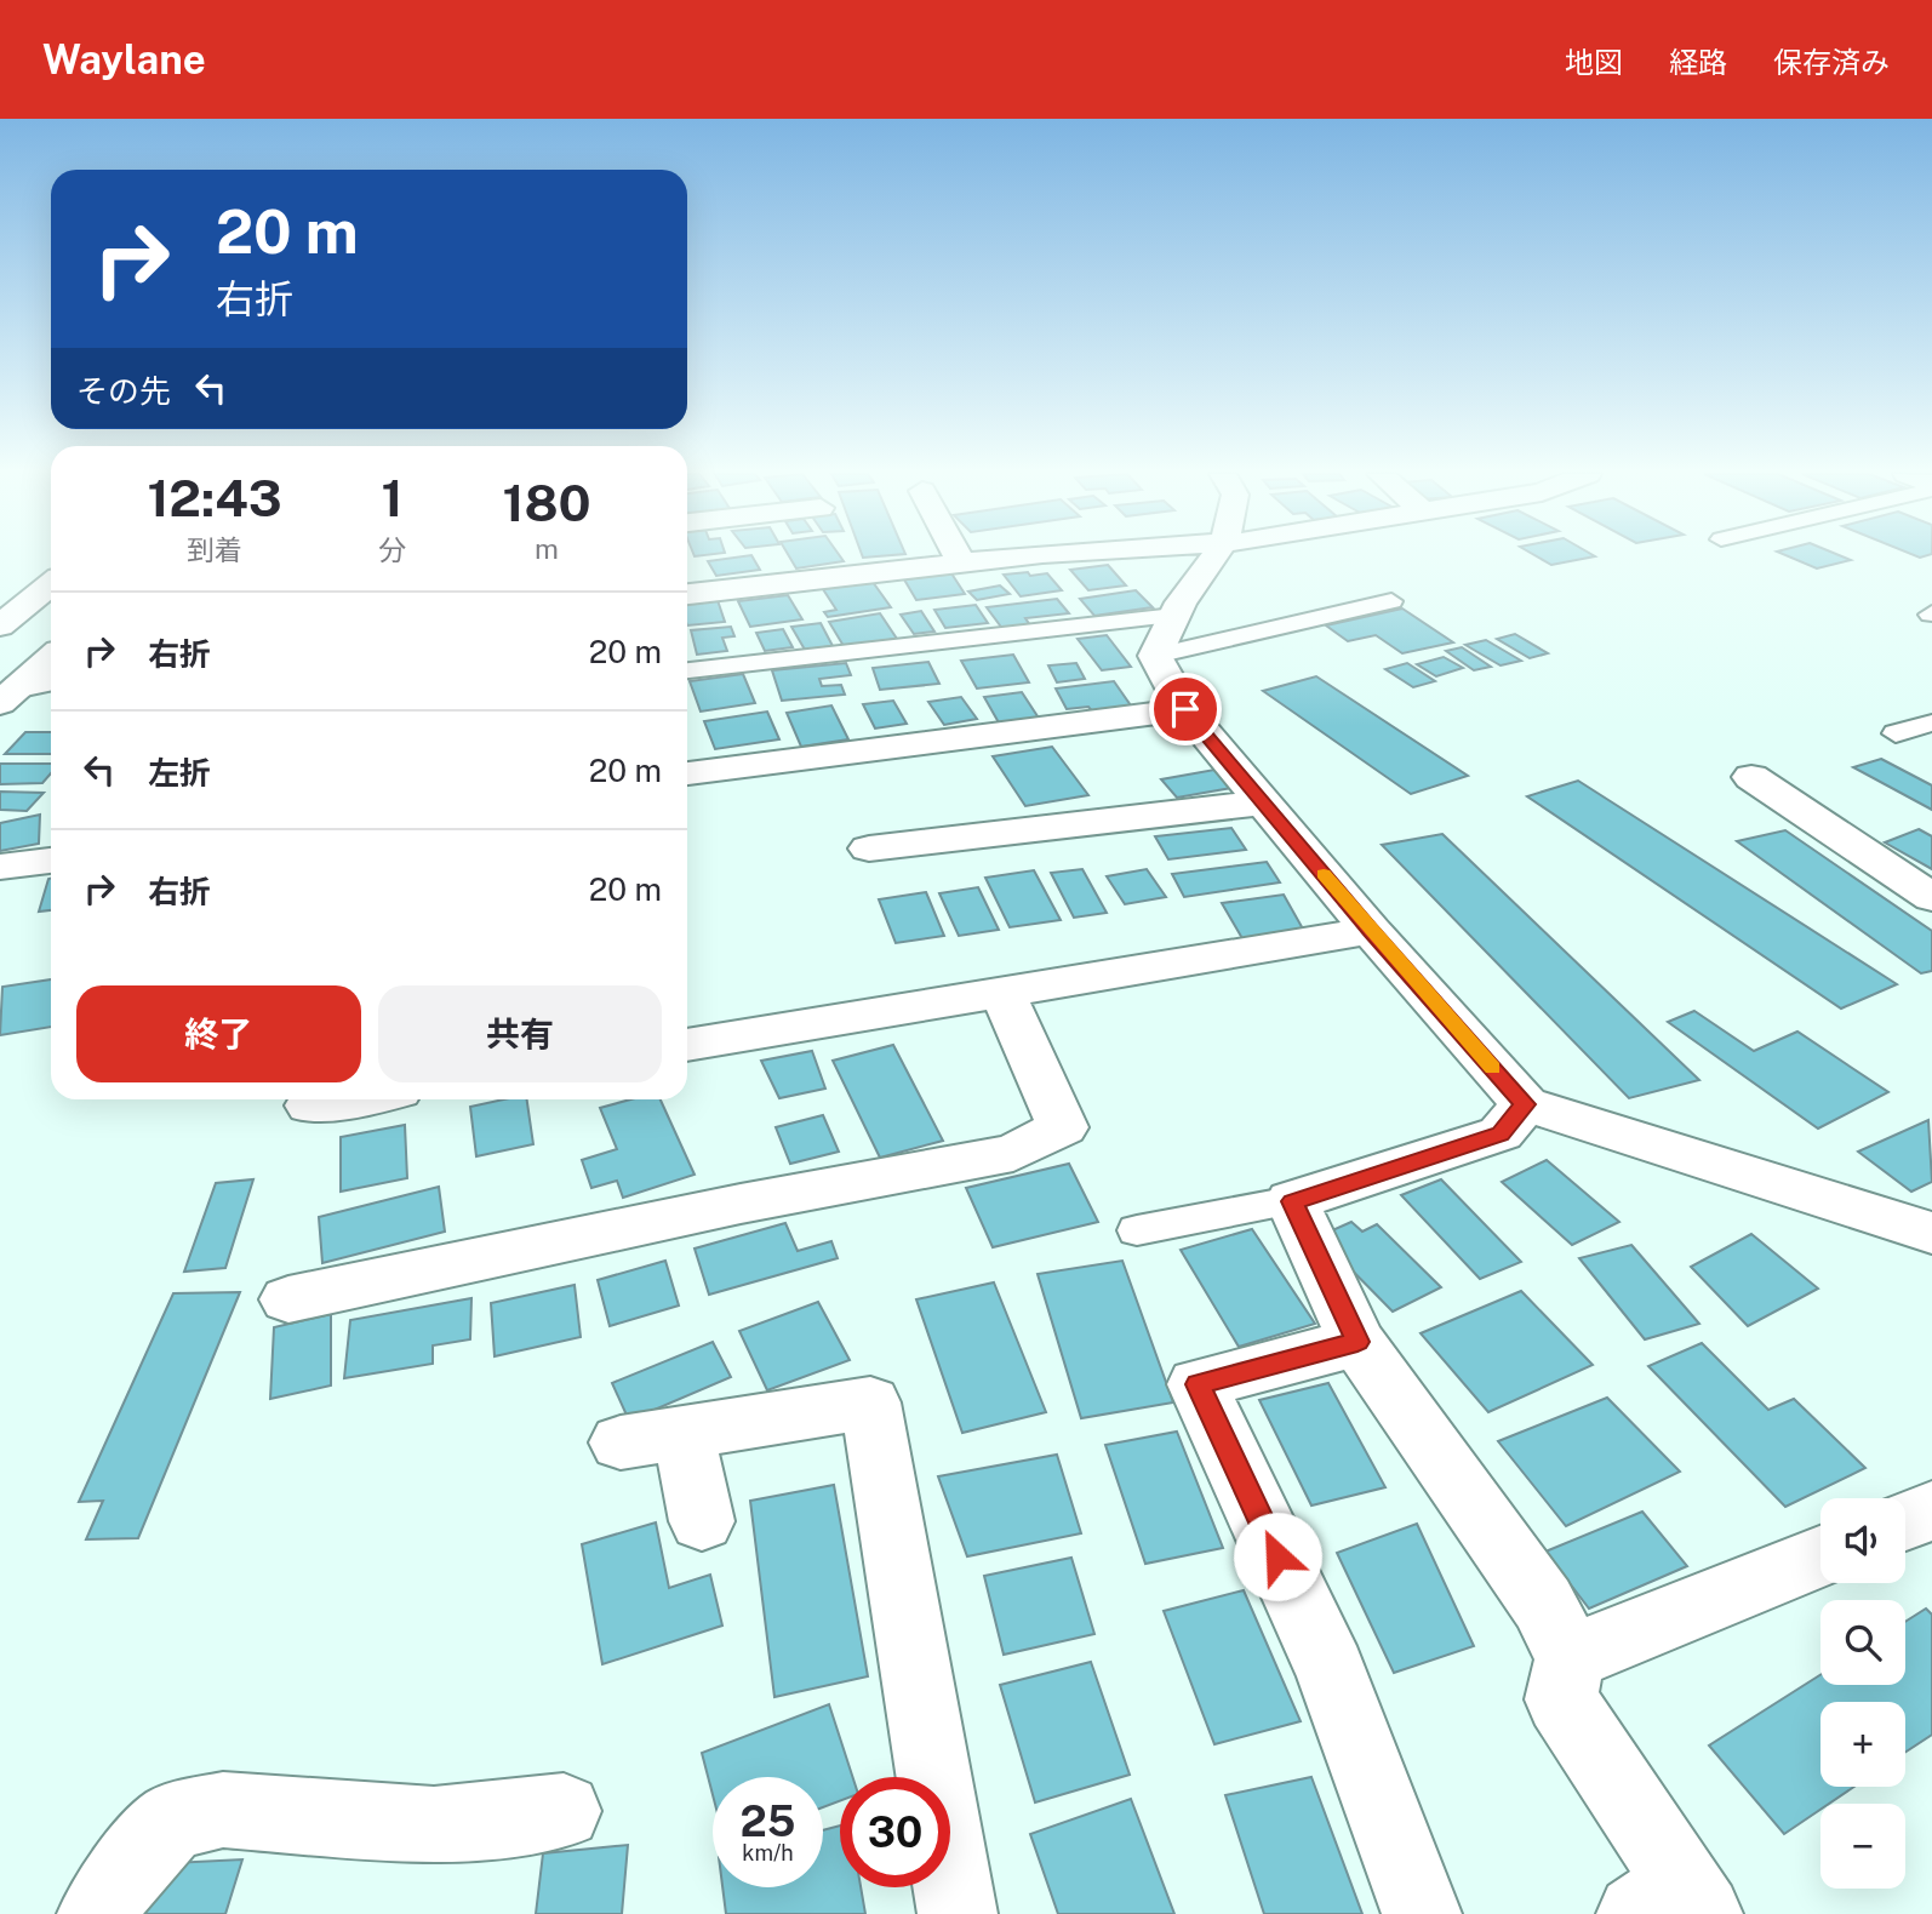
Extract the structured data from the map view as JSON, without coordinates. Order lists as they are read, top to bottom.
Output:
{
  "page": {
    "header": "Waylane",
    "nav": ["地図", "経路", "保存済み"],
    "turn": ["20 m", "右折"],
    "then": "その先",
    "eta": [
      "12:43",
      "到着",
      "1",
      "分",
      "180",
      "m"
    ],
    "list": [
      {
        "name": "右折",
        "value": "20 m"
      },
      {
        "name": "左折",
        "value": "20 m"
      },
      {
        "name": "右折",
        "value": "20 m"
      }
    ],
    "buttons": ["終了", "共有"],
    "map_buttons": ["+", "−"],
    "speed": "25 km/h",
    "limit": "30"
  }
}
